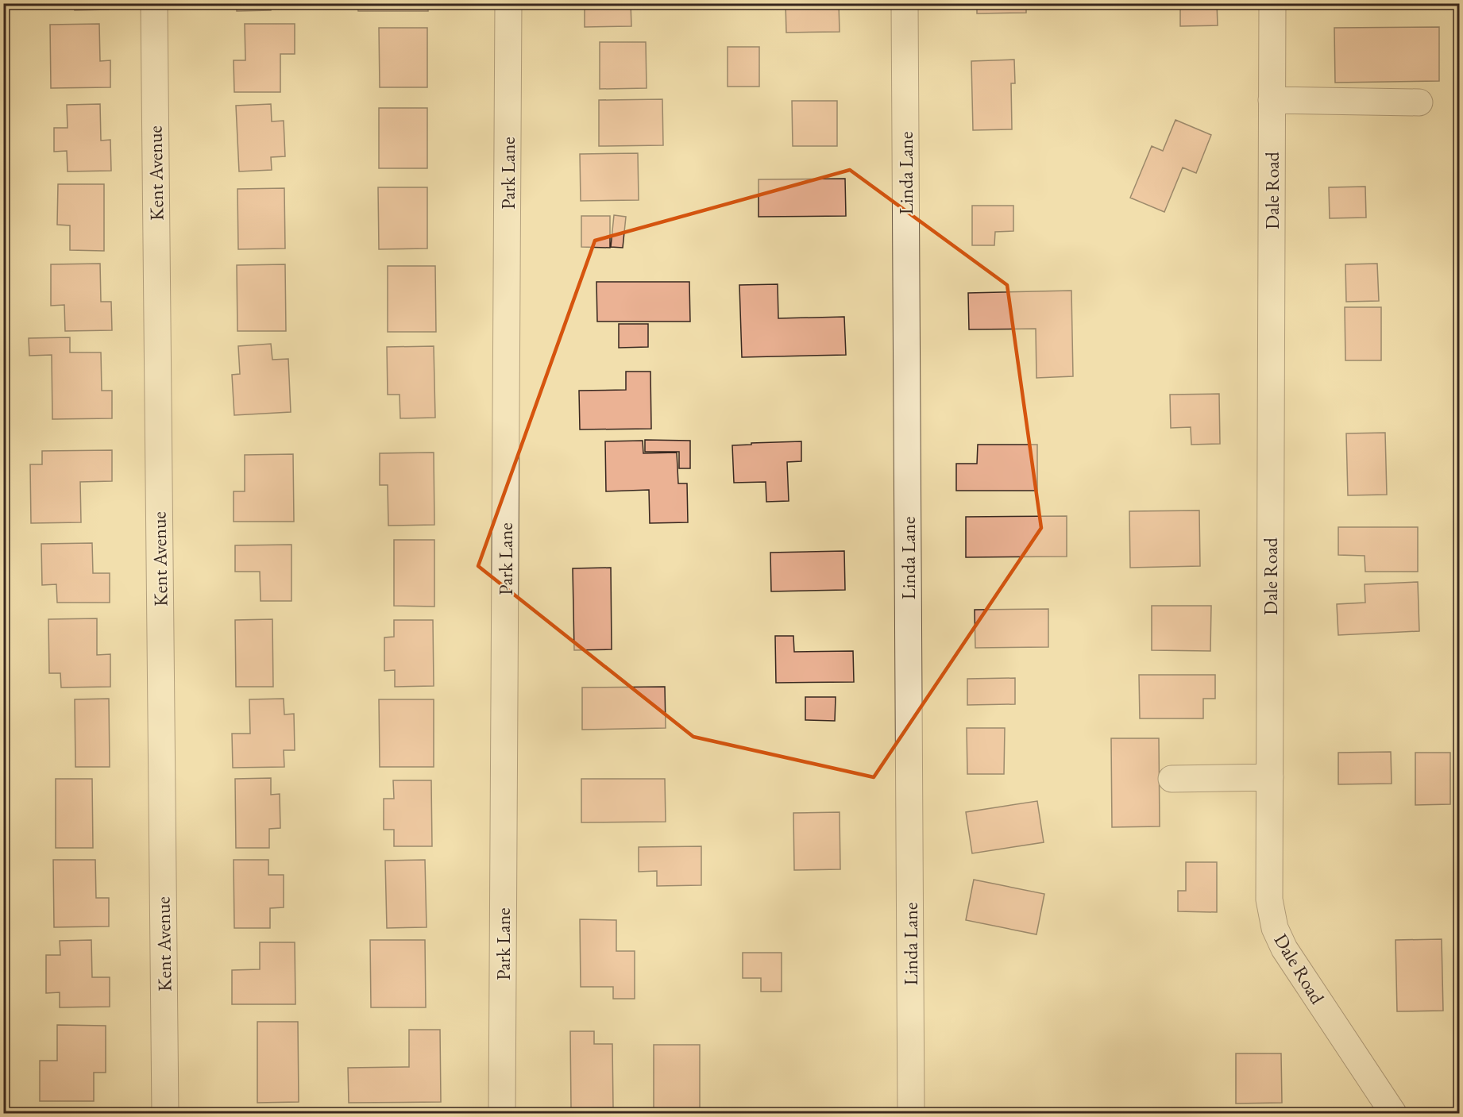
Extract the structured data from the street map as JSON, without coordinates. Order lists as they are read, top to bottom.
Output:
{
  "streets": {
    "street": [
      "Kent Avenue",
      "Park Lane",
      "Linda Lane",
      "Dale Road"
    ]
  }
}
